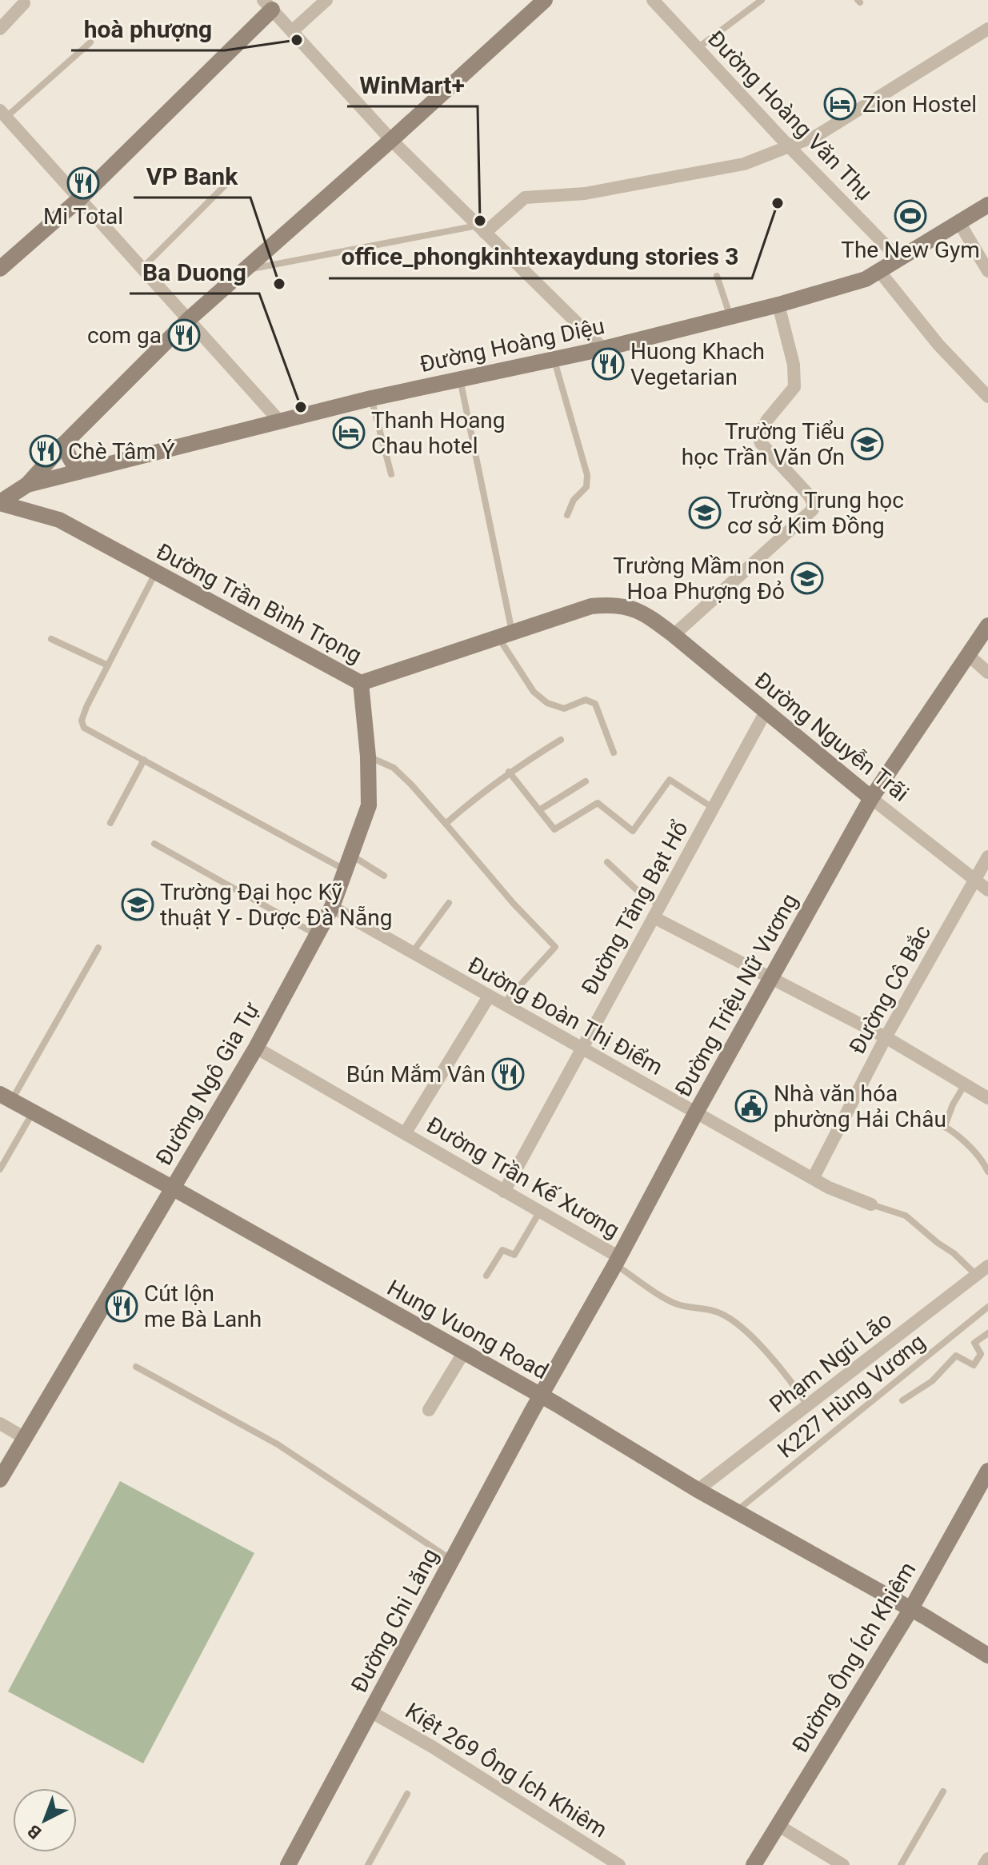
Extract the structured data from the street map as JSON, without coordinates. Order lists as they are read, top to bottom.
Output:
{
  "streets": {
    "street": [
      "Đường Hoàng Văn Thụ",
      "Đường Hoàng Diệu",
      "Đường Trần Bình Trọng",
      "Đường Nguyễn Trãi",
      "Đường Tăng Bạt Hổ",
      "Đường Cô Bắc",
      "Đường Triệu Nữ Vương",
      "Đường Đoàn Thị Điểm",
      "Đường Ngô Gia Tự",
      "Đường Trần Kế Xương",
      "Hung Vuong Road",
      "Phạm Ngũ Lão",
      "Đường Chi Lăng",
      "Đường Ông Ích Khiêm",
      "Kiệt 269 Ông Ích Khiêm"
    ],
    "lane": ["K227 Hùng Vương"]
  },
  "crossings": [
    ["Đường Hoàng Văn Thụ", "Đường Hoàng Diệu"],
    ["Đường Trần Bình Trọng", "Đường Nguyễn Trãi"],
    ["Đường Trần Bình Trọng", "Đường Ngô Gia Tự"],
    ["Đường Nguyễn Trãi", "Đường Tăng Bạt Hổ"],
    ["Đường Nguyễn Trãi", "Đường Cô Bắc"],
    ["Đường Nguyễn Trãi", "Đường Triệu Nữ Vương"],
    ["Đường Tăng Bạt Hổ", "Đường Đoàn Thị Điểm"],
    ["Đường Tăng Bạt Hổ", "Đường Trần Kế Xương"],
    ["Đường Cô Bắc", "Đường Đoàn Thị Điểm"],
    ["Đường Triệu Nữ Vương", "Đường Đoàn Thị Điểm"],
    ["Đường Triệu Nữ Vương", "Đường Trần Kế Xương"],
    ["Đường Triệu Nữ Vương", "Hung Vuong Road"],
    ["Đường Triệu Nữ Vương", "Đường Chi Lăng"],
    ["Đường Đoàn Thị Điểm", "Đường Ngô Gia Tự"],
    ["Đường Đoàn Thị Điểm", "Đường Trần Kế Xương"],
    ["Đường Ngô Gia Tự", "Đường Trần Kế Xương"],
    ["Đường Ngô Gia Tự", "Hung Vuong Road"],
    ["Hung Vuong Road", "Phạm Ngũ Lão"],
    ["Hung Vuong Road", "K227 Hùng Vương"],
    ["Hung Vuong Road", "Đường Chi Lăng"],
    ["Hung Vuong Road", "Đường Ông Ích Khiêm"],
    ["Đường Chi Lăng", "Kiệt 269 Ông Ích Khiêm"]
  ],
  "places": {
    "other": [
      "hoà phượng",
      "office_phongkinhtexaydung stories 3",
      "WinMart+",
      "VP Bank",
      "Ba Duong"
    ],
    "hotel": ["Zion Hostel", "Thanh Hoang Chau hotel"],
    "restaurant": [
      "Mi Total",
      "com ga",
      "Huong Khach Vegetarian",
      "Chè Tâm Ý",
      "Bún Mắm Vân",
      "Cút lộn me Bà Lanh"
    ],
    "sports": ["The New Gym"],
    "school or university": [
      "Trường Tiểu học Trần Văn Ơn",
      "Trường Trung học cơ sở Kim Đồng",
      "Trường Mầm non Hoa Phượng Đỏ",
      "Trường Đại học Kỹ thuật Y - Dược Đà Nẵng"
    ],
    "public building": ["Nhà văn hóa phường Hải Châu"]
  },
  "north": "bottom left"
}
